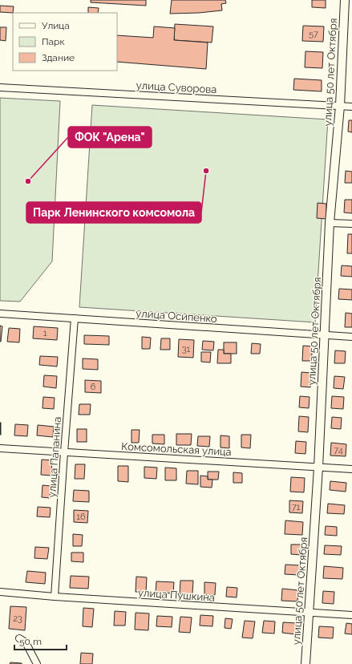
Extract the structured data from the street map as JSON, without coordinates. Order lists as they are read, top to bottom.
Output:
{
  "streets": {
    "street": [
      "улица 50 лет Октября",
      "улица Суворова",
      "улица Осипенко",
      "Комсомольская улица",
      "улица Папанина",
      "улица Пушкина"
    ]
  },
  "crossings": [
    ["улица 50 лет Октября", "улица Суворова"],
    ["улица 50 лет Октября", "улица Осипенко"],
    ["улица 50 лет Октября", "Комсомольская улица"],
    ["улица 50 лет Октября", "улица Пушкина"],
    ["улица Осипенко", "улица Папанина"],
    ["Комсомольская улица", "улица Папанина"],
    ["улица Папанина", "улица Пушкина"]
  ],
  "places": ["Парк Ленинского комсомола", "ФОК \"Арена\""],
  "house_numbers": [
    "57",
    "1",
    "31",
    "6",
    "74",
    "71",
    "16",
    "23"
  ],
  "legend": ["Улица", "Парк", "Здание"],
  "scale_bar": "50 m"
}
